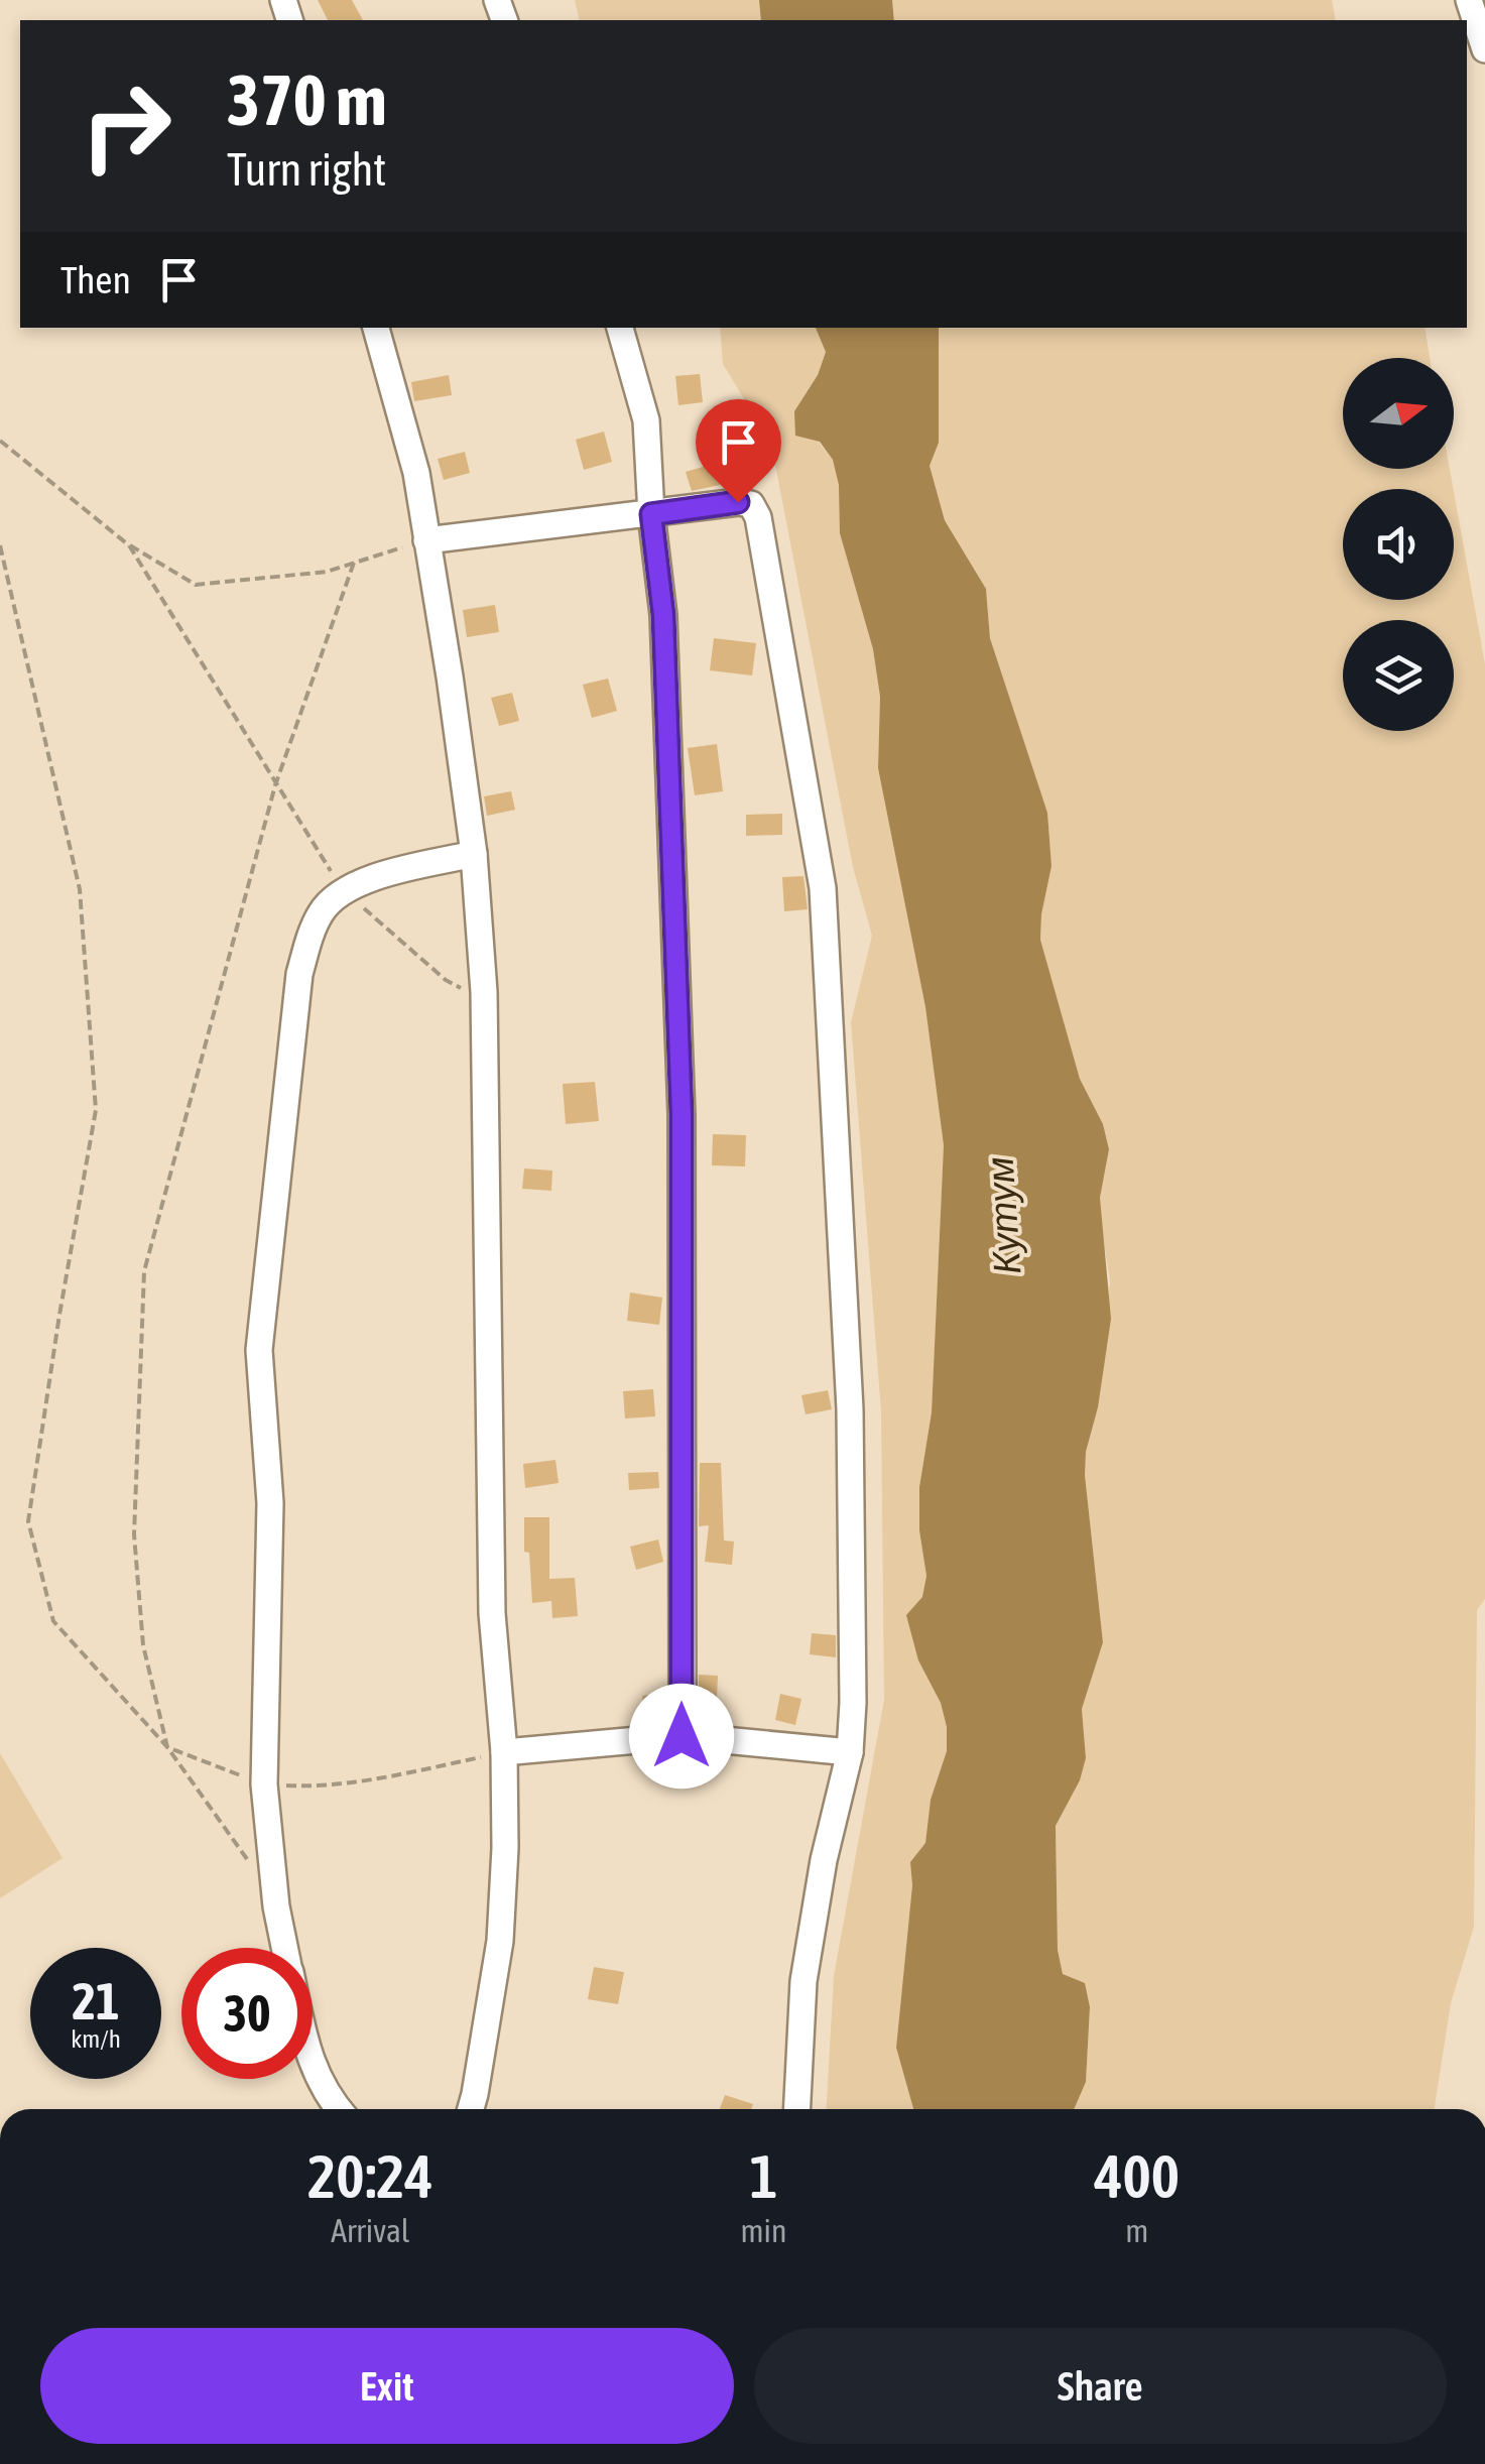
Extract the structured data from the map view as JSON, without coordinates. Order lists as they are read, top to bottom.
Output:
{
  "water": ["Кутум"],
  "north": "right",
  "page": {
    "turn": ["370 m", "Turn right"],
    "then": "Then",
    "speed": "21 km/h",
    "limit": "30",
    "eta": [
      "20:24",
      "Arrival",
      "1",
      "min",
      "400",
      "m"
    ],
    "buttons": ["Exit", "Share"]
  }
}
